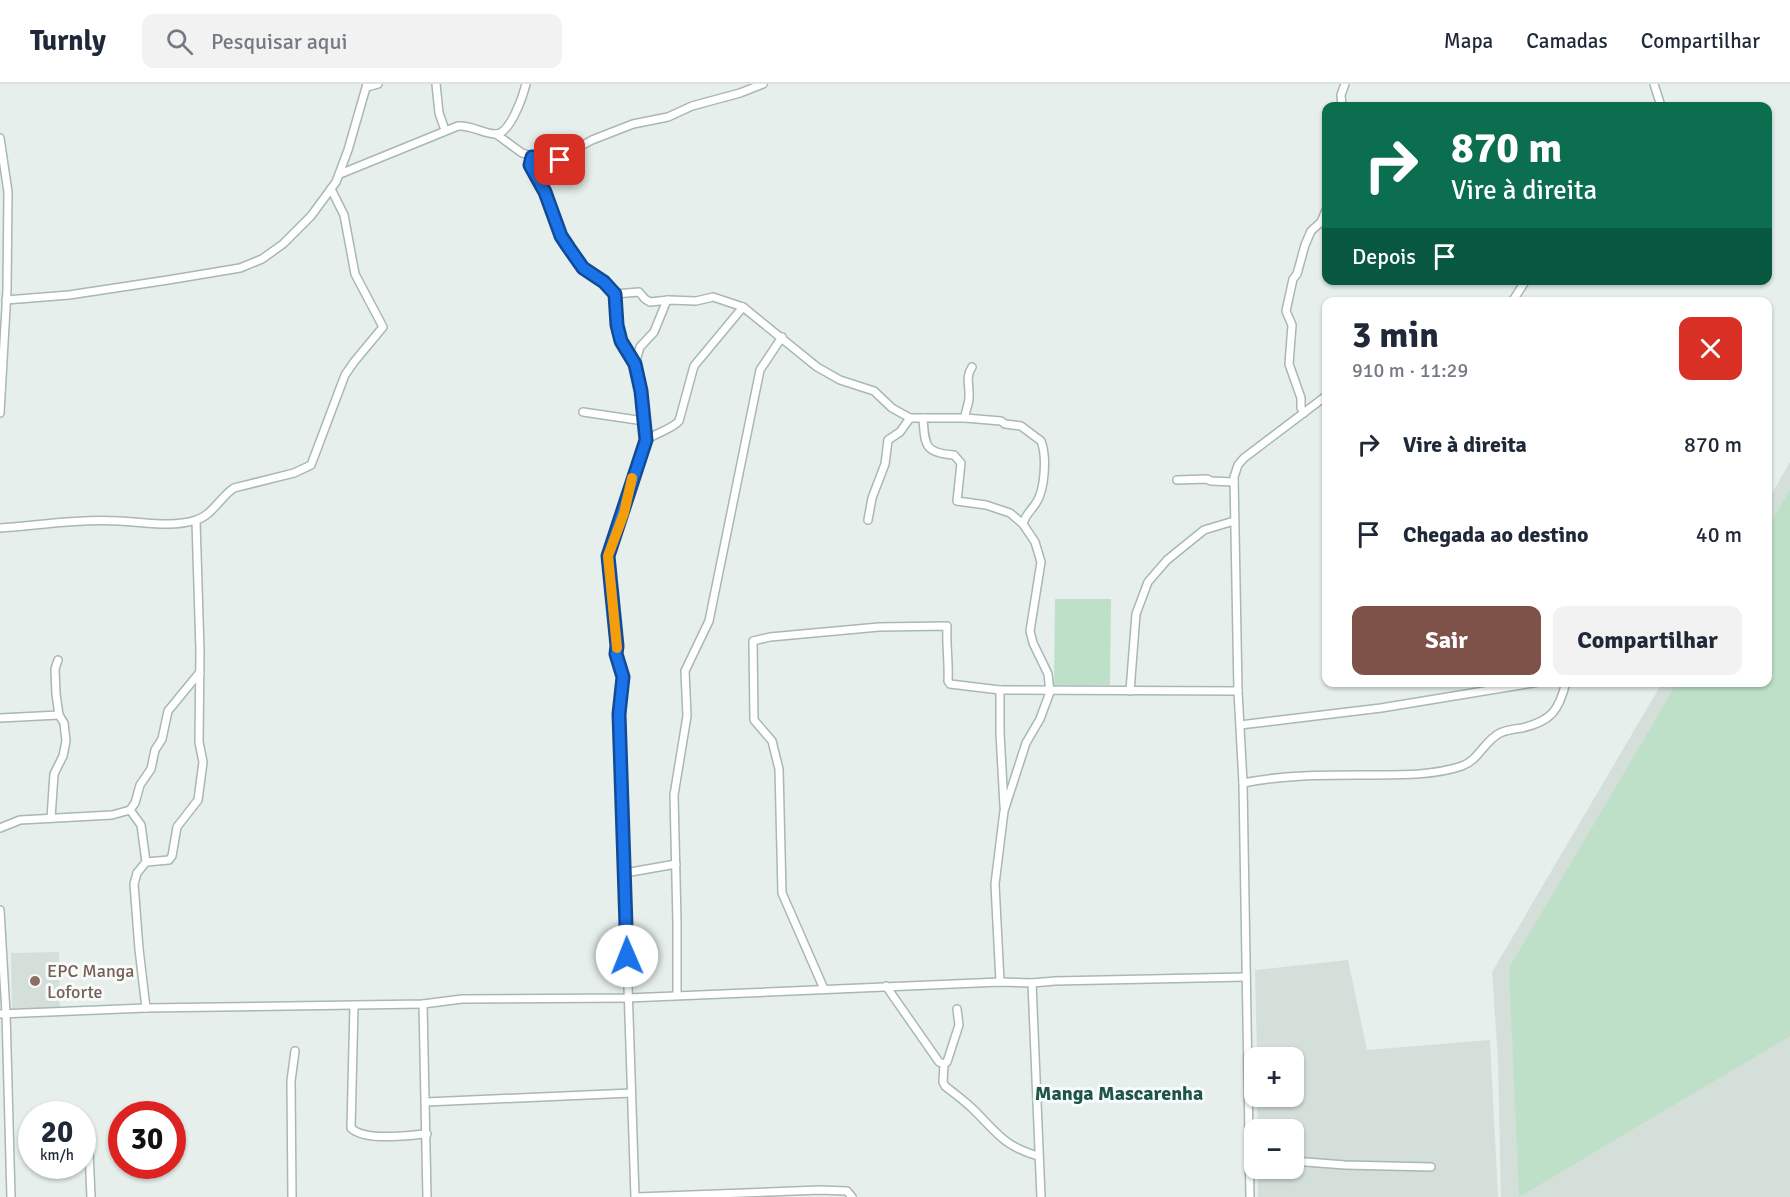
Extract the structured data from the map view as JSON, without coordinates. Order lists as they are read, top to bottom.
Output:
{
  "districts": ["Manga Mascarenha"],
  "places": ["EPC Manga Loforte"],
  "page": {
    "header": "Turnly",
    "search": "Pesquisar aqui",
    "nav": ["Mapa", "Camadas", "Compartilhar"],
    "turn": ["870 m", "Vire à direita"],
    "then": "Depois",
    "heading": ["3 min", "910 m · 11:29"],
    "list": [
      {
        "name": "Vire à direita",
        "value": "870 m"
      },
      {
        "name": "Chegada ao destino",
        "value": "40 m"
      }
    ],
    "buttons": ["Sair", "Compartilhar"],
    "map_buttons": ["+", "−"],
    "speed": "20 km/h",
    "limit": "30"
  }
}
